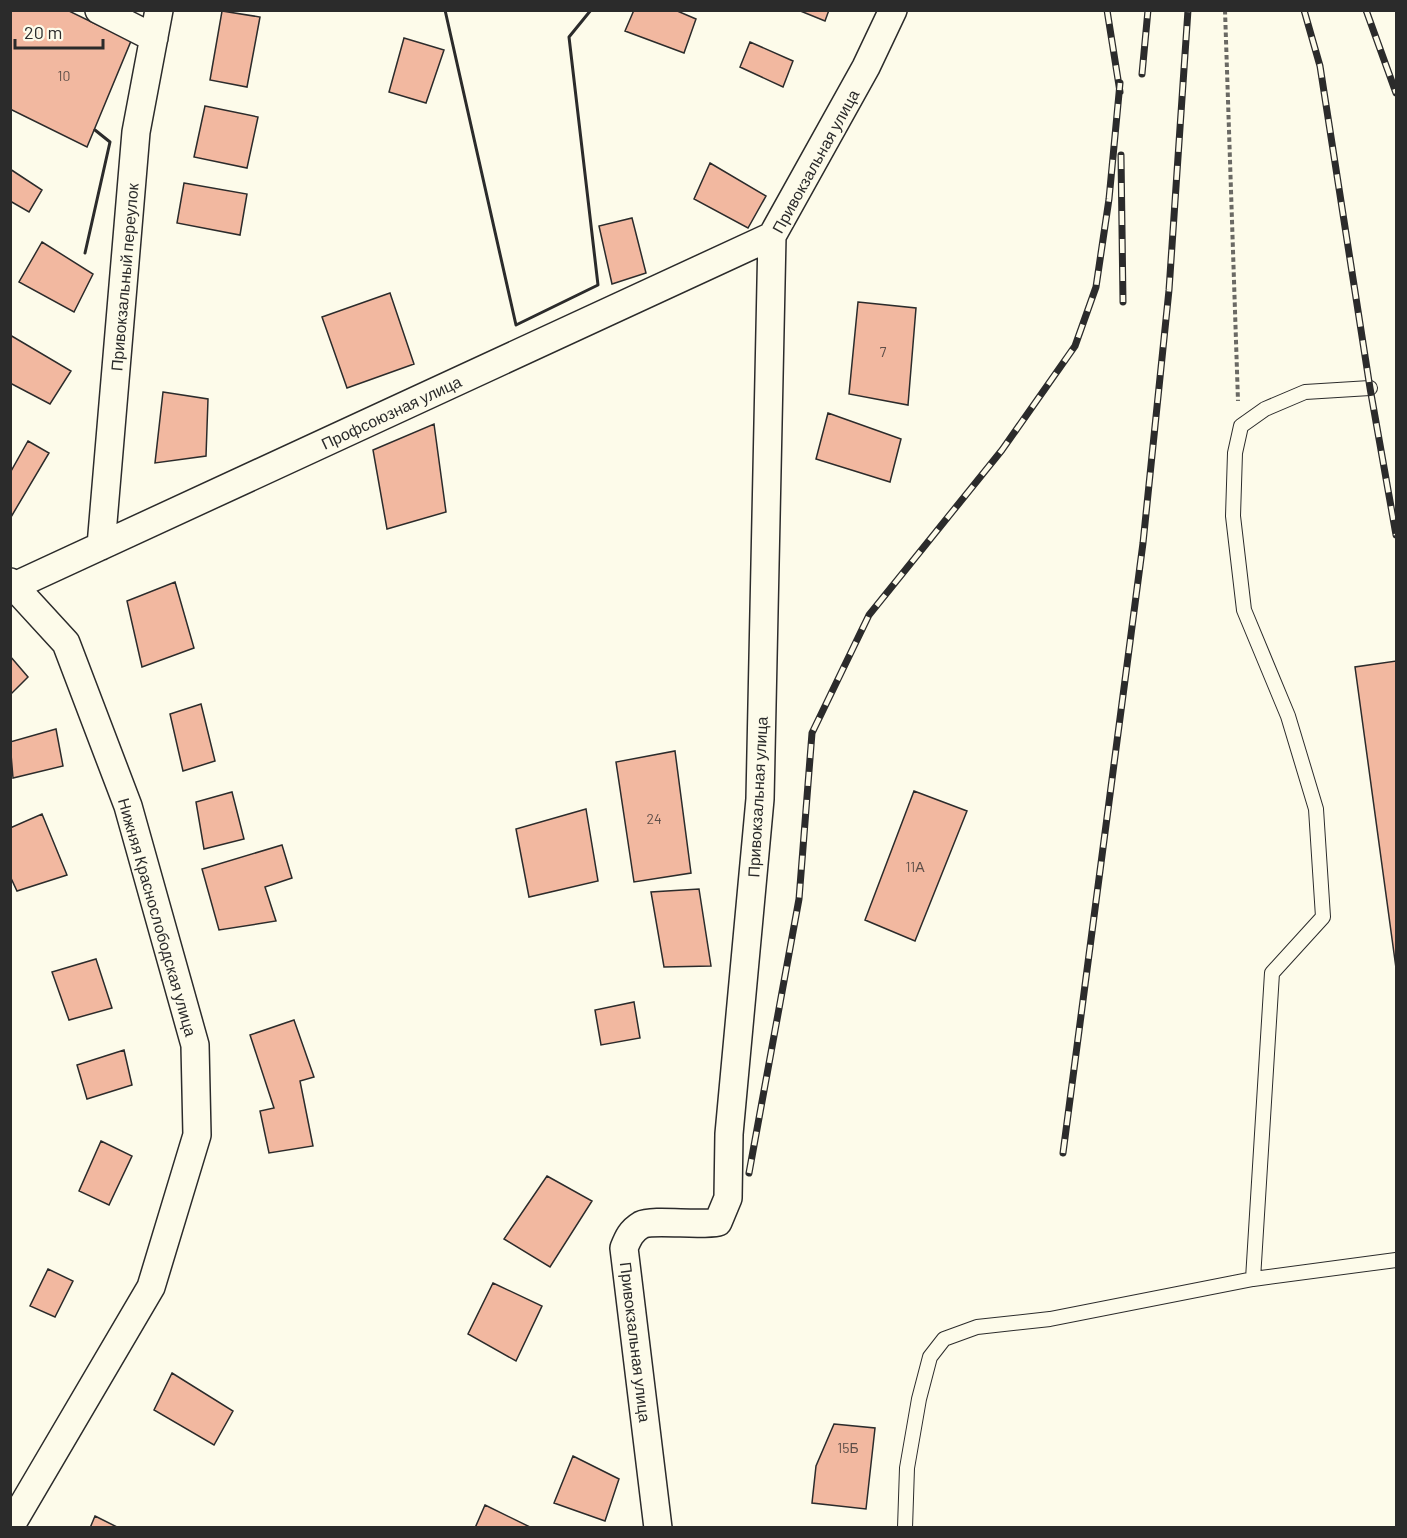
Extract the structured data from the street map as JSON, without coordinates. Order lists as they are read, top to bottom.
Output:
{
  "streets": {
    "street": [
      "Привокзальная улица",
      "Привокзальный переулок",
      "Профсоюзная улица",
      "Нижняя Краснослободская улица"
    ]
  },
  "crossings": [
    ["Привокзальная улица", "Профсоюзная улица"],
    ["Привокзальный переулок", "Профсоюзная улица"],
    ["Профсоюзная улица", "Нижняя Краснослободская улица"]
  ],
  "house_numbers": [
    "10",
    "7",
    "24",
    "11А",
    "15Б"
  ],
  "scale_bar": "20 m"
}
